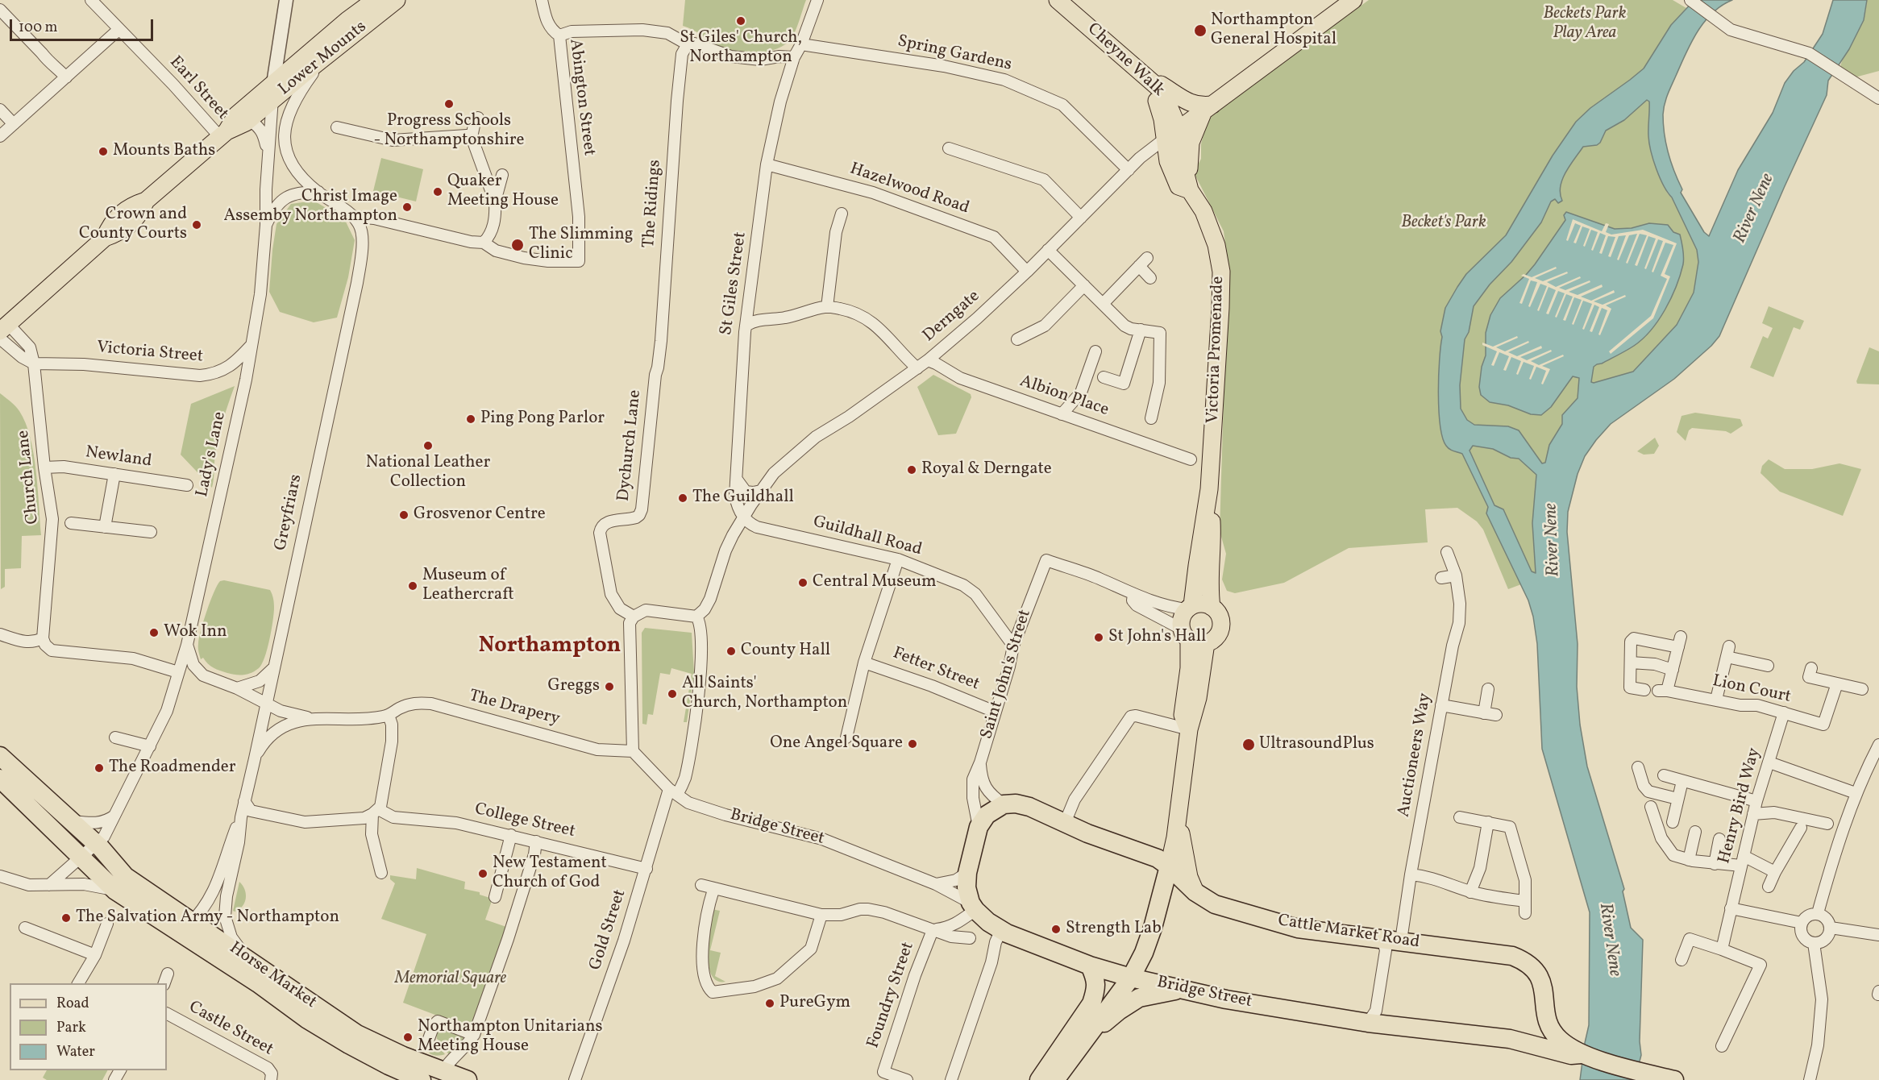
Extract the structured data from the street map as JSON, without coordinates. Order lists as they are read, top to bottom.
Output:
{
  "streets": {
    "highway": [
      "Saint John's Street",
      "Bridge Street",
      "Cattle Market Road",
      "Horse Market"
    ],
    "main road": ["Lower Mounts", "Cheyne Walk", "Victoria Promenade"],
    "street": [
      "Spring Gardens",
      "Earl Street",
      "Abington Street",
      "Hazelwood Road",
      "The Ridings",
      "St Giles Street",
      "Derngate",
      "Victoria Street",
      "Albion Place",
      "Dychurch Lane",
      "Lady's Lane",
      "Newland",
      "Church Lane",
      "Greyfriars",
      "Guildhall Road",
      "Fetter Street",
      "Lion Court",
      "The Drapery",
      "Auctioneers Way",
      "Henry Bird Way",
      "College Street",
      "Gold Street",
      "Foundry Street",
      "Castle Street"
    ]
  },
  "crossings": [
    ["Spring Gardens", "St Giles Street"],
    ["Spring Gardens", "Derngate"],
    ["Lower Mounts", "Lady's Lane"],
    ["Cheyne Walk", "Derngate"],
    ["Cheyne Walk", "Victoria Promenade"],
    ["Hazelwood Road", "St Giles Street"],
    ["Hazelwood Road", "Derngate"],
    ["The Ridings", "Dychurch Lane"],
    ["St Giles Street", "Derngate"],
    ["St Giles Street", "Guildhall Road"],
    ["Derngate", "Albion Place"],
    ["Derngate", "Guildhall Road"],
    ["Derngate", "Gold Street"],
    ["Victoria Street", "Lady's Lane"],
    ["Victoria Street", "Church Lane"],
    ["Lady's Lane", "Horse Market"],
    ["Newland", "Church Lane"],
    ["Greyfriars", "Horse Market"],
    ["Guildhall Road", "Saint John's Street"],
    ["Fetter Street", "Saint John's Street"],
    ["Saint John's Street", "Bridge Street"],
    ["Saint John's Street", "Cattle Market Road"],
    ["Lion Court", "Henry Bird Way"],
    ["The Drapery", "Bridge Street"],
    ["Auctioneers Way", "Cattle Market Road"],
    ["College Street", "Gold Street"],
    ["Bridge Street", "Gold Street"],
    ["Bridge Street", "Cattle Market Road"]
  ],
  "districts": ["Northampton"],
  "water": ["River Nene"],
  "parks": ["Beckets Park Play Area", "Becket's Park", "Memorial Square"],
  "places": [
    "St Giles' Church, Northampton",
    "Northampton General Hospital",
    "Progress Schools - Northamptonshire",
    "Mounts Baths",
    "Quaker Meeting House",
    "Christ Image Assemby Northampton",
    "Crown and County Courts",
    "The Slimming Clinic",
    "Ping Pong Parlor",
    "National Leather Collection",
    "Royal & Derngate",
    "The Guildhall",
    "Grosvenor Centre",
    "Central Museum",
    "Museum of Leathercraft",
    "Wok Inn",
    "St John's Hall",
    "County Hall",
    "Greggs",
    "All Saints' Church, Northampton",
    "One Angel Square",
    "UltrasoundPlus",
    "The Roadmender",
    "New Testament Church of God",
    "The Salvation Army - Northampton",
    "Strength Lab",
    "PureGym",
    "Northampton Unitarians Meeting House"
  ],
  "legend": ["Road", "Park", "Water"],
  "scale_bar": "100 m"
}
